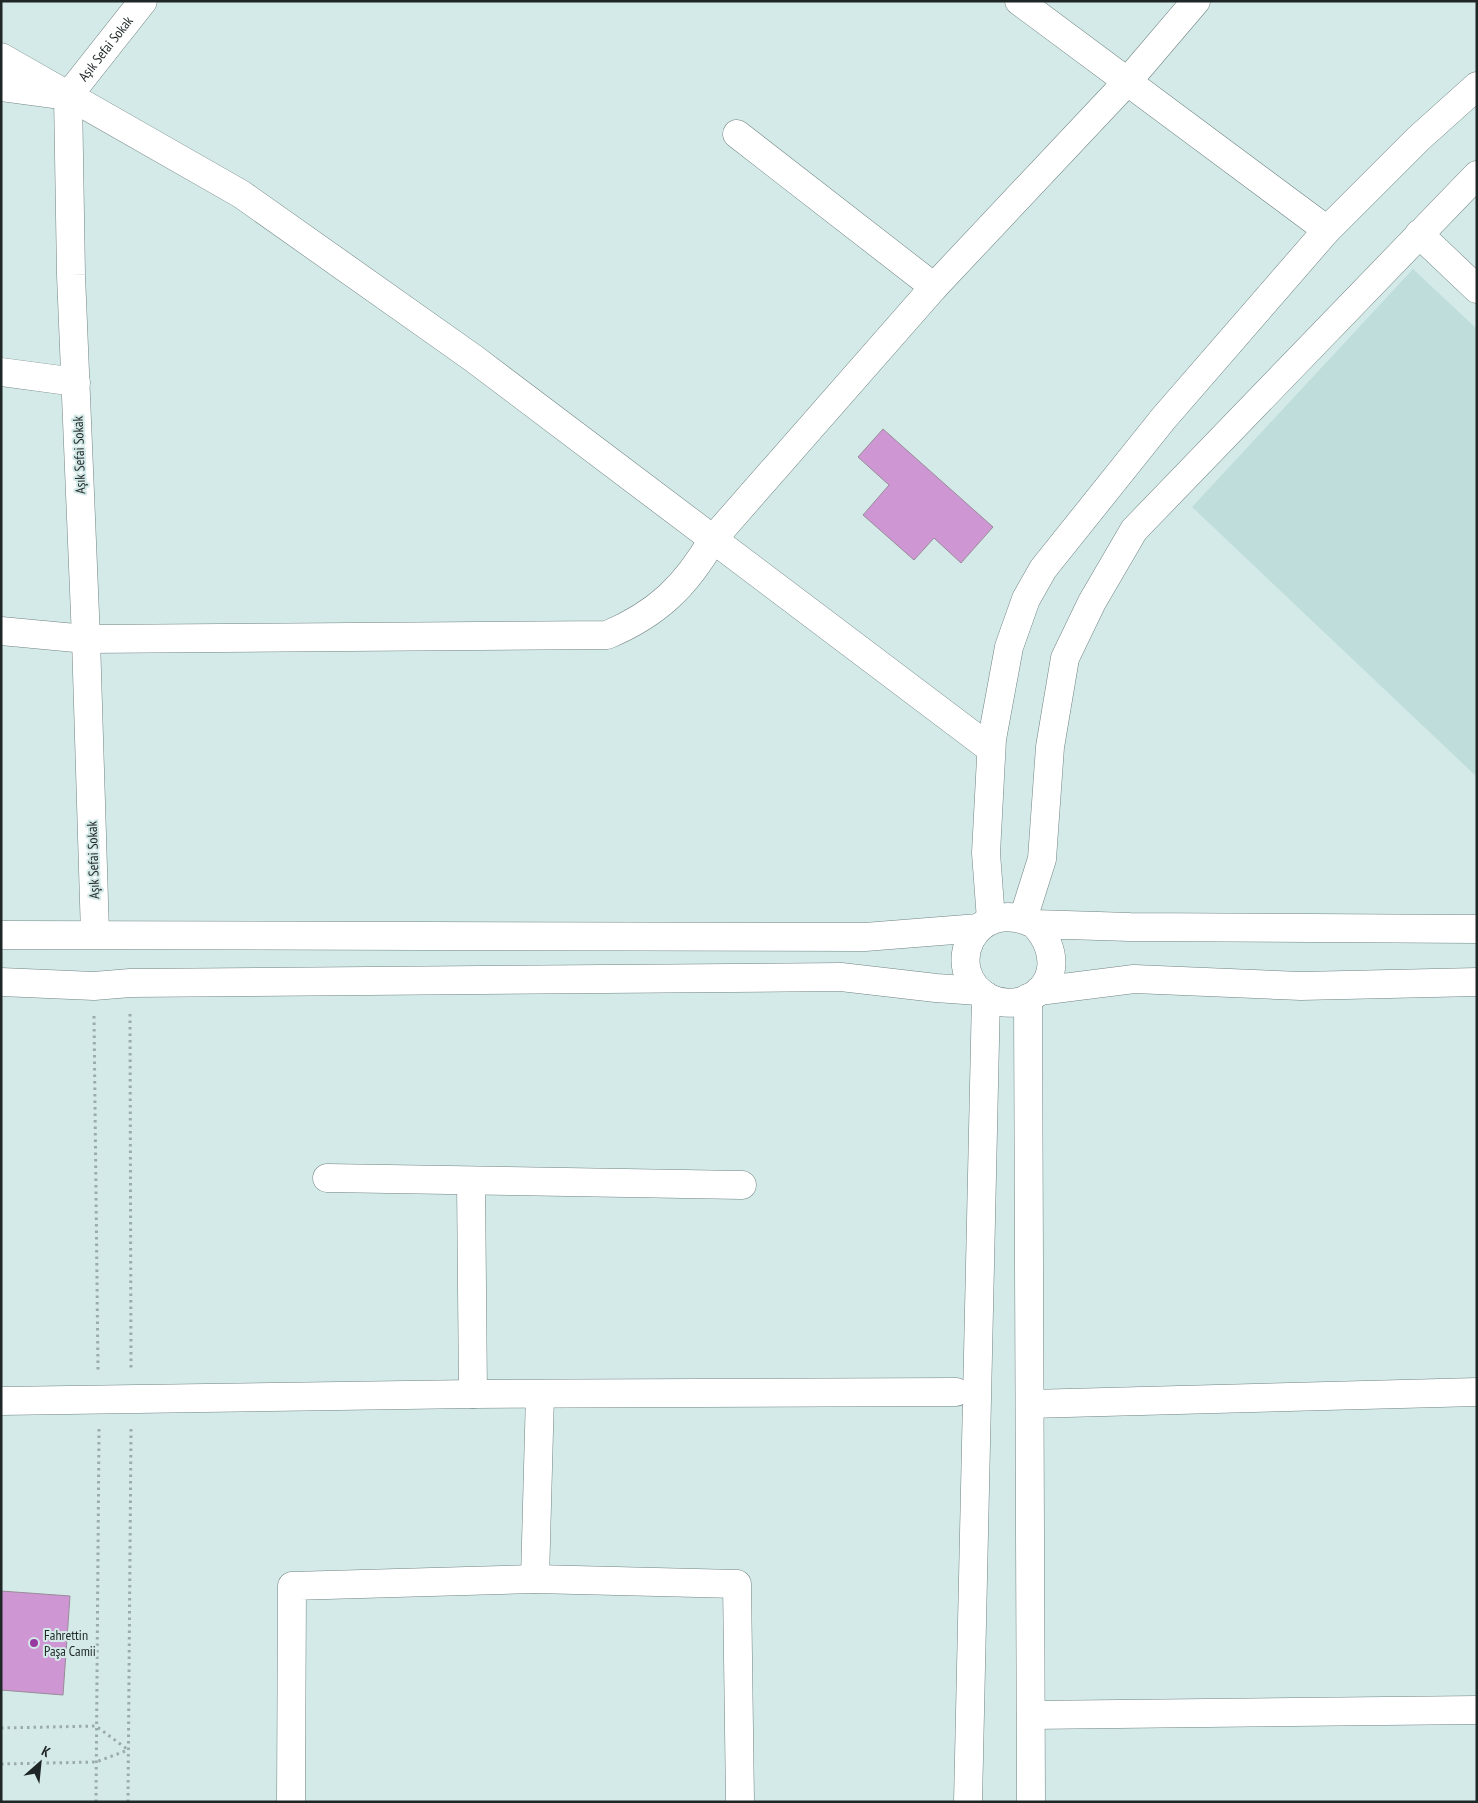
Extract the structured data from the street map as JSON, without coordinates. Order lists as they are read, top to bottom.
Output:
{
  "streets": {
    "street": ["Aşık Sefai Sokak"]
  },
  "places": ["Fahrettin Paşa Camii"],
  "north": "top right"
}
